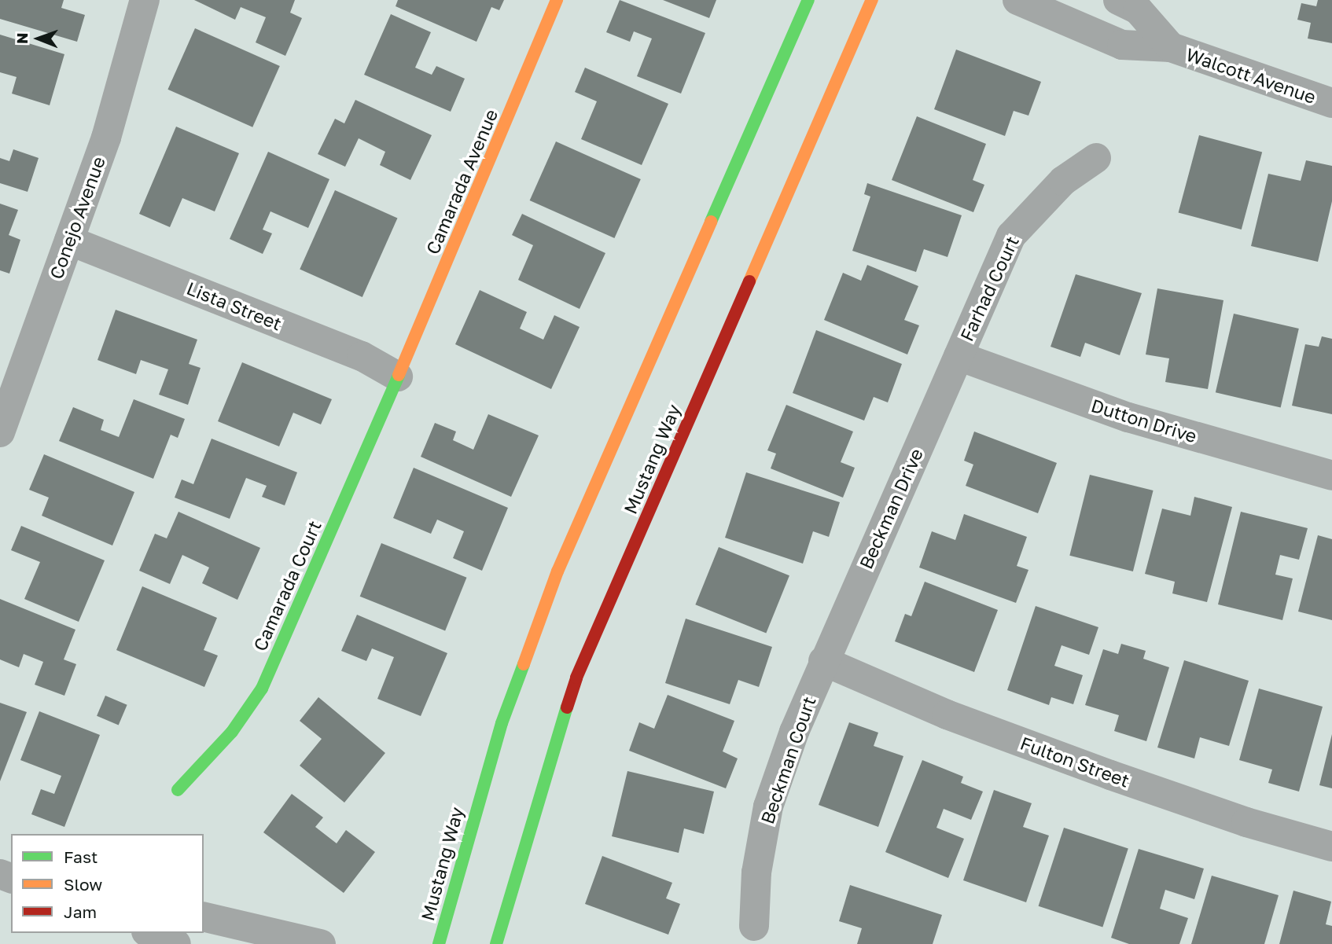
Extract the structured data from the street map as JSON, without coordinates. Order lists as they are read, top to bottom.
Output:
{
  "streets": {
    "street": [
      "Walcott Avenue",
      "Camarada Avenue",
      "Conejo Avenue",
      "Farhad Court",
      "Lista Street",
      "Dutton Drive",
      "Mustang Way",
      "Beckman Drive",
      "Camarada Court",
      "Beckman Court",
      "Fulton Street"
    ]
  },
  "crossings": [
    ["Camarada Avenue", "Lista Street"],
    ["Camarada Avenue", "Camarada Court"],
    ["Conejo Avenue", "Lista Street"],
    ["Farhad Court", "Dutton Drive"],
    ["Farhad Court", "Beckman Drive"],
    ["Lista Street", "Camarada Court"],
    ["Dutton Drive", "Beckman Drive"],
    ["Beckman Drive", "Beckman Court"],
    ["Beckman Drive", "Fulton Street"],
    ["Beckman Court", "Fulton Street"]
  ],
  "legend": ["Fast", "Slow", "Jam"],
  "north": "left"
}
